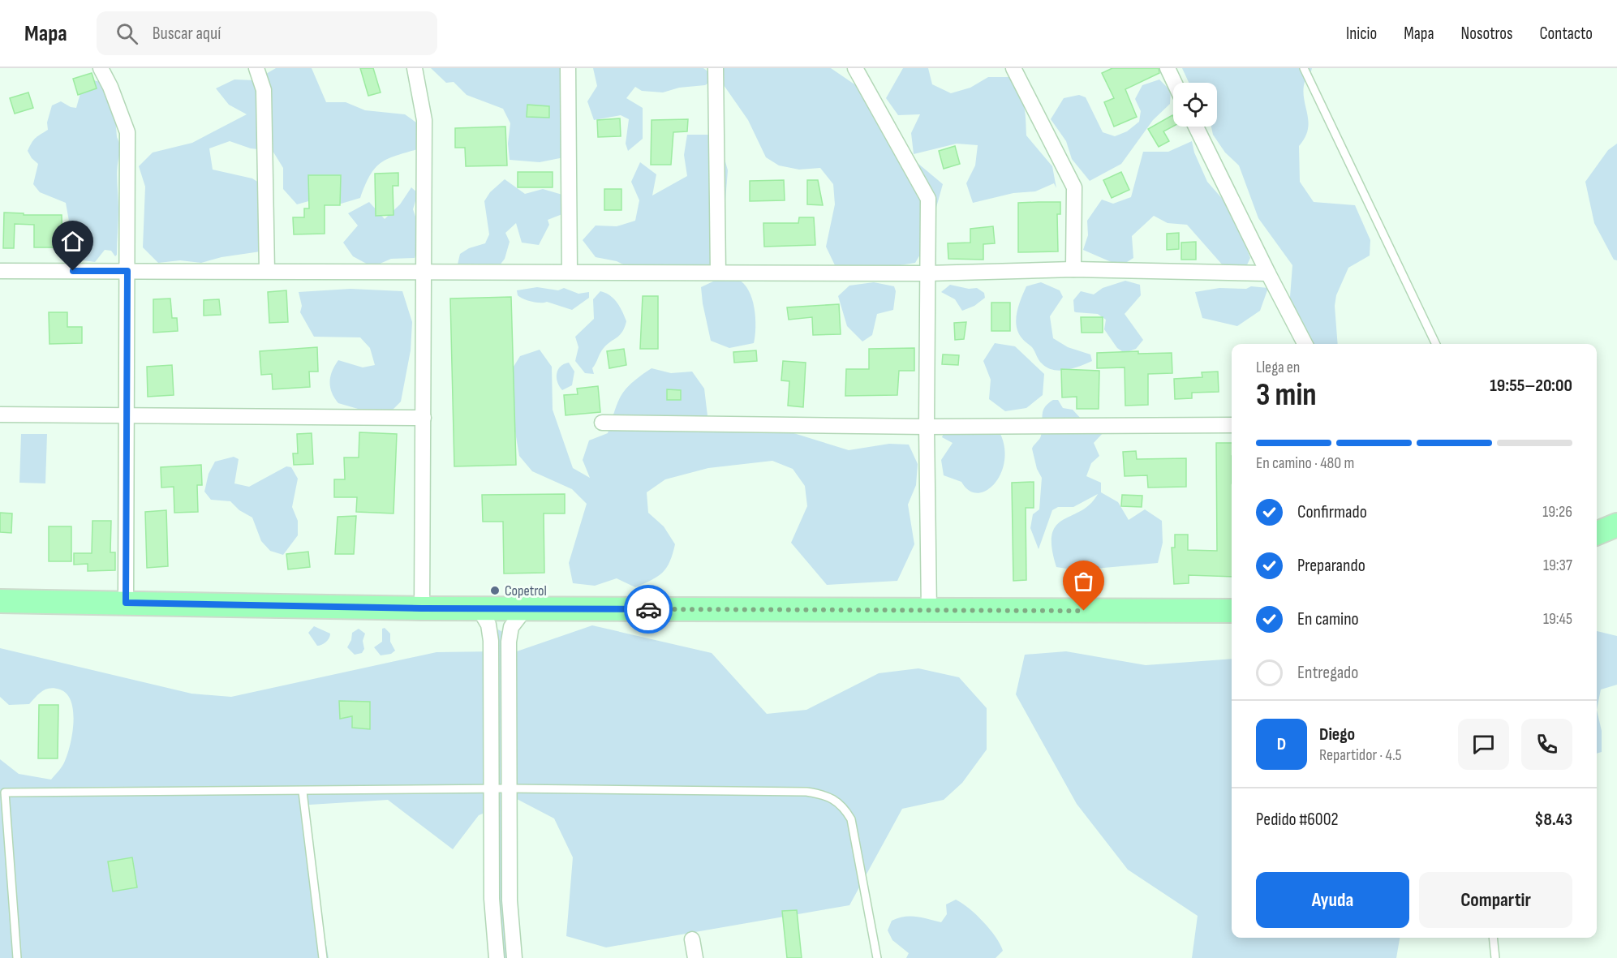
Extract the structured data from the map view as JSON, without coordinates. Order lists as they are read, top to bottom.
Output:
{
  "places": ["Copetrol"],
  "page": {
    "header": "Mapa",
    "search": "Buscar aquí",
    "nav": [
      "Inicio",
      "Mapa",
      "Nosotros",
      "Contacto"
    ],
    "heading": ["3 min", "Llega en", "19:55–20:00"],
    "panel": [
      "Diego",
      "Repartidor · 4.5",
      "Pedido #6002",
      "$8.43"
    ],
    "bar": "En camino · 480 m",
    "list": [
      ["Confirmado", "19:26"],
      ["Preparando", "19:37"],
      ["En camino", "19:45"],
      "Entregado"
    ],
    "round": "D",
    "buttons": ["Ayuda", "Compartir"]
  }
}
